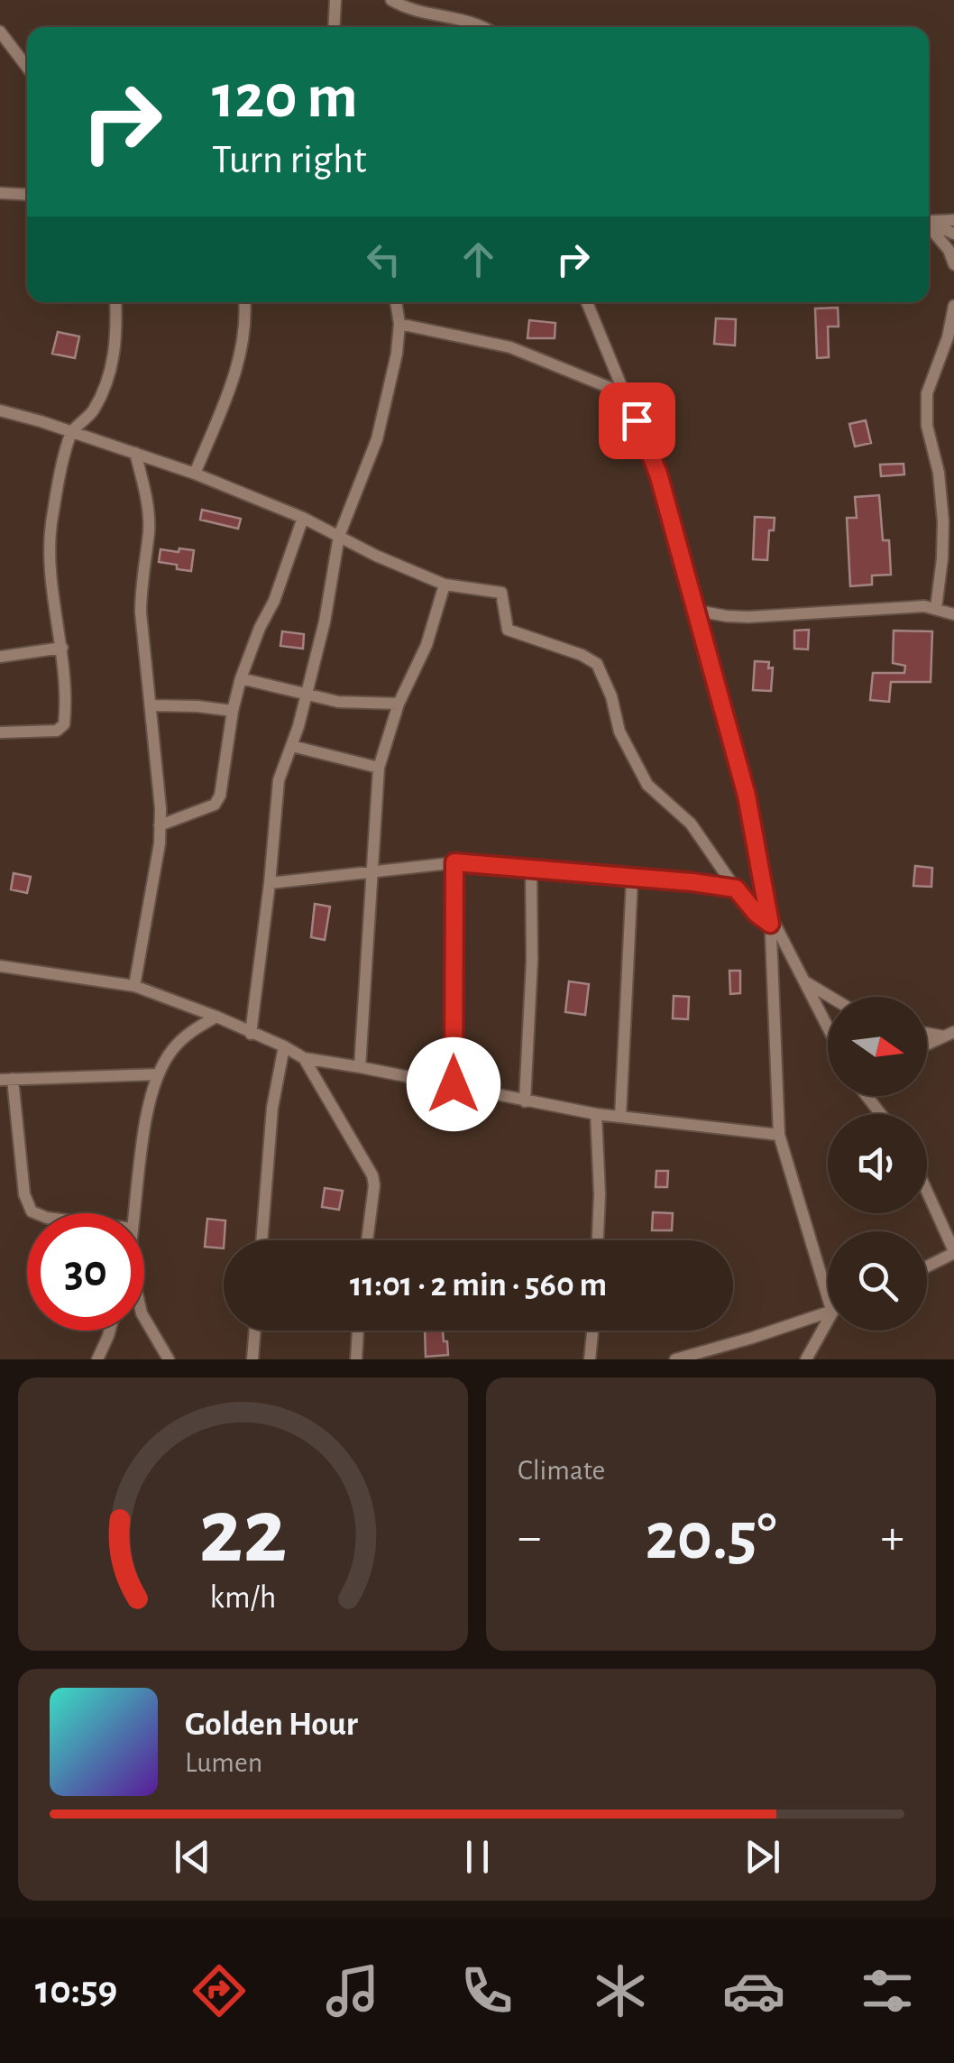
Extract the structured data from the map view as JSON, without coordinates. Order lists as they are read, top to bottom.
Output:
{
  "north": "right",
  "page": {
    "turn": ["120 m", "Turn right"],
    "limit": "30",
    "trip": "11:01 · 2 min · 560 m",
    "tile": "Climate",
    "heat": ["−", "20.5°", "+"],
    "song": ["Golden Hour", "Lumen"],
    "tabs": "10:59",
    "gauge": ["22", "km/h"]
  }
}
